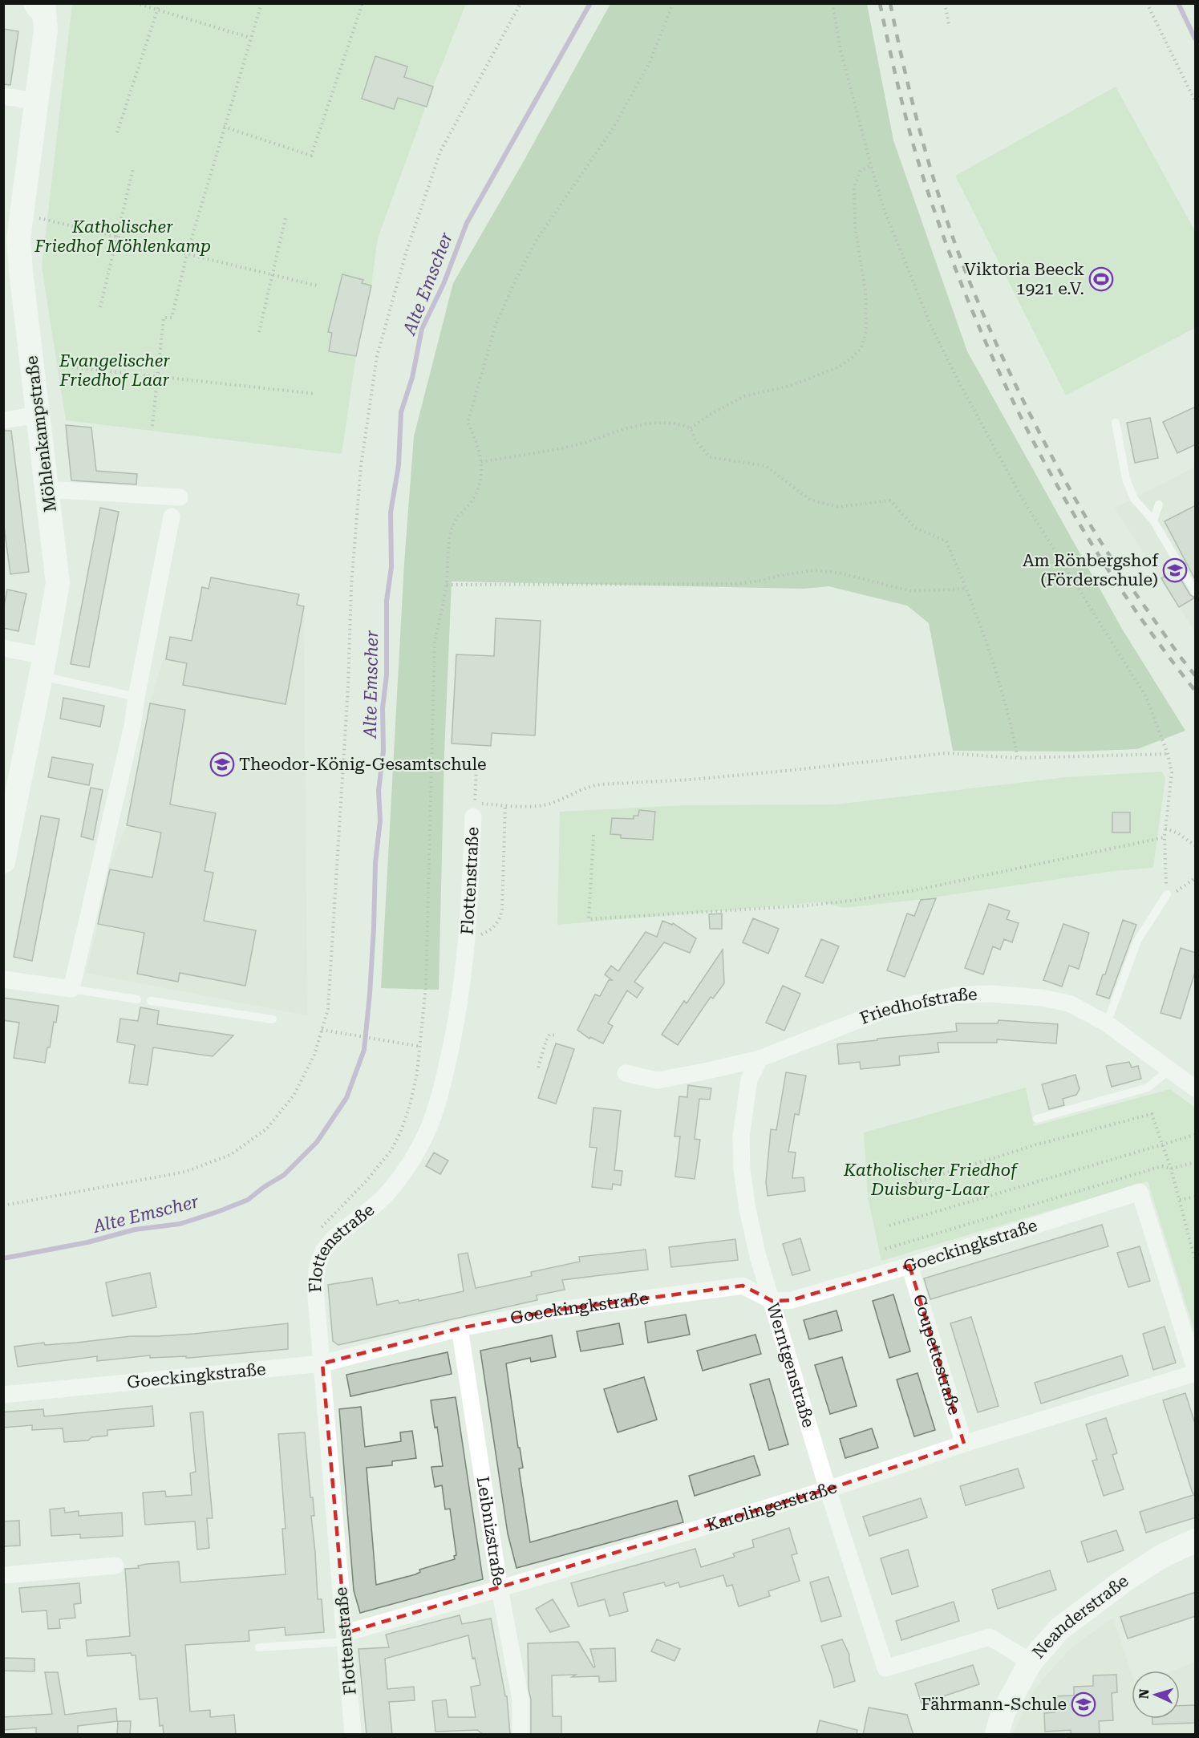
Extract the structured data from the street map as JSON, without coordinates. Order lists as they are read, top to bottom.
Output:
{
  "streets": {
    "street": [
      "Möhlenkampstraße",
      "Flottenstraße",
      "Friedhofstraße",
      "Goeckingkstraße",
      "Coupettestraße",
      "Werntgenstraße",
      "Karolingerstraße",
      "Leibnizstraße",
      "Neanderstraße"
    ]
  },
  "crossings": [
    ["Flottenstraße", "Goeckingkstraße"],
    ["Flottenstraße", "Karolingerstraße"],
    ["Friedhofstraße", "Werntgenstraße"],
    ["Goeckingkstraße", "Coupettestraße"],
    ["Goeckingkstraße", "Werntgenstraße"],
    ["Goeckingkstraße", "Leibnizstraße"],
    ["Coupettestraße", "Karolingerstraße"],
    ["Werntgenstraße", "Karolingerstraße"],
    ["Werntgenstraße", "Neanderstraße"],
    ["Karolingerstraße", "Leibnizstraße"]
  ],
  "water": ["Alte Emscher"],
  "parks": ["Katholischer Friedhof Möhlenkamp", "Evangelischer Friedhof Laar", "Katholischer Friedhof Duisburg-Laar"],
  "places": {
    "sports": ["Viktoria Beeck 1921 e.V."],
    "school or university": ["Am Rönbergshof (Förderschule)", "Theodor-König-Gesamtschule", "Fährmann-Schule"]
  },
  "north": "left"
}
